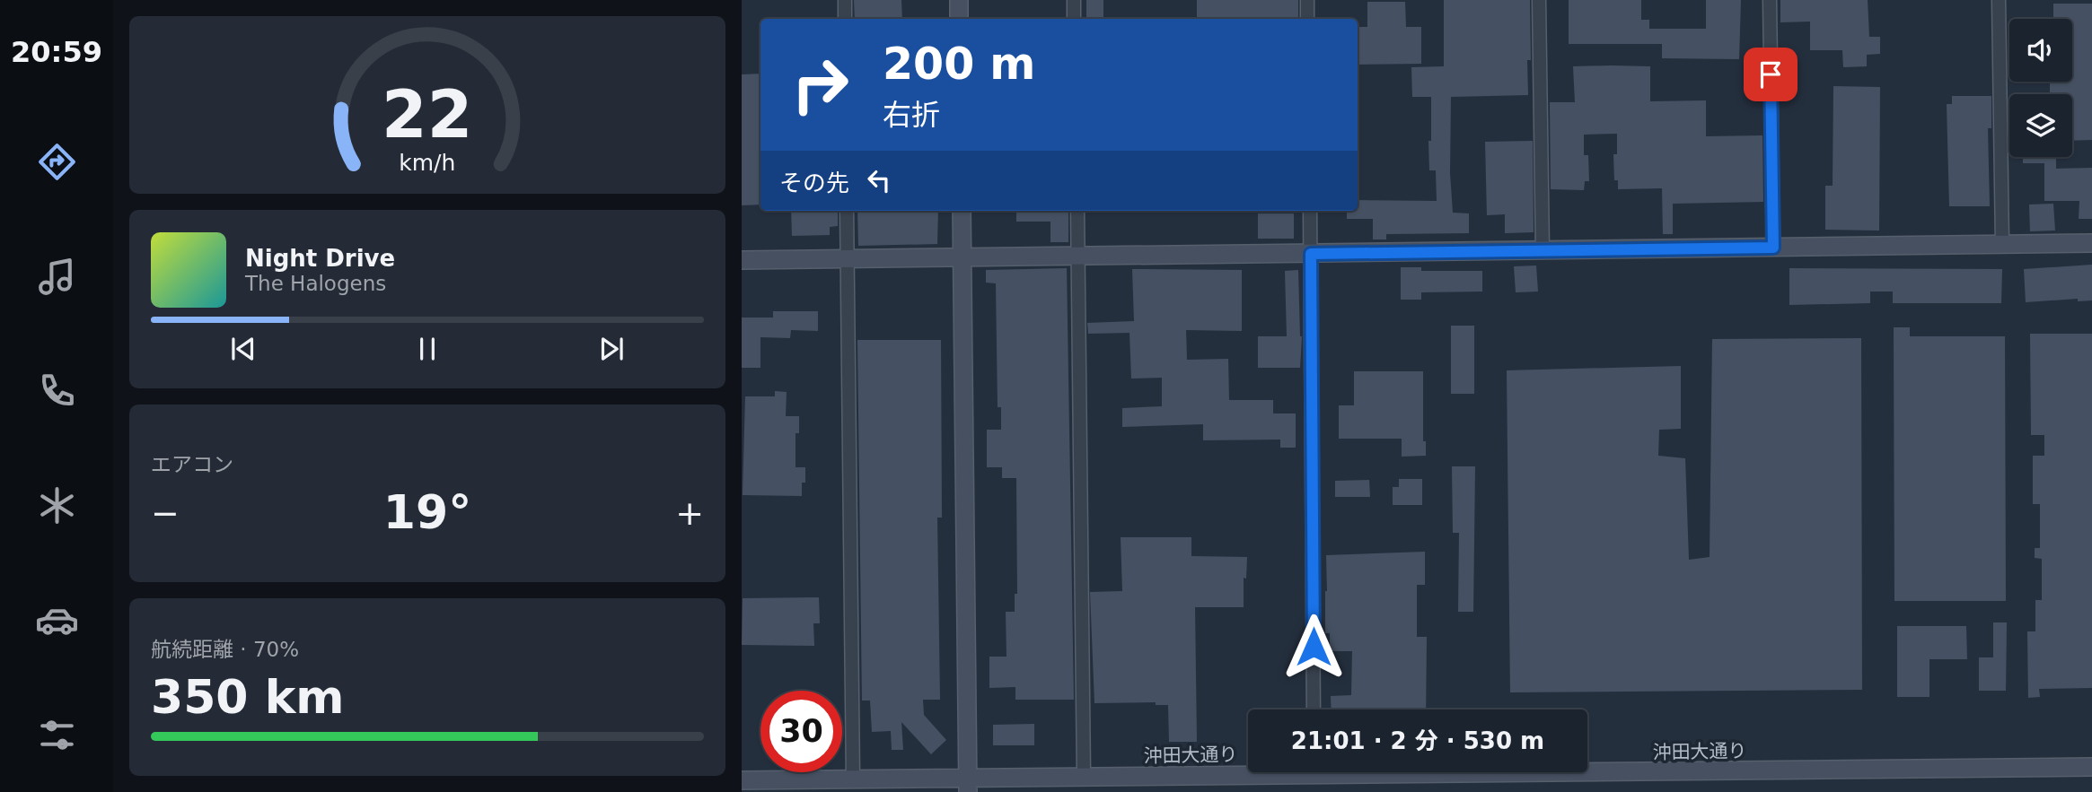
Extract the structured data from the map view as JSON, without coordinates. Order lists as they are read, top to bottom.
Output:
{
  "streets": {
    "street": ["沖田大通り"]
  },
  "page": {
    "tabs": "20:59",
    "turn": ["200 m", "右折"],
    "then": "その先",
    "song": ["Night Drive", "The Halogens"],
    "tile": [
      "エアコン",
      ["航続距離 · 70%", "350 km"]
    ],
    "heat": ["−", "19°", "+"],
    "limit": "30",
    "trip": "21:01 · 2 分 · 530 m",
    "gauge": ["22", "km/h"]
  }
}
